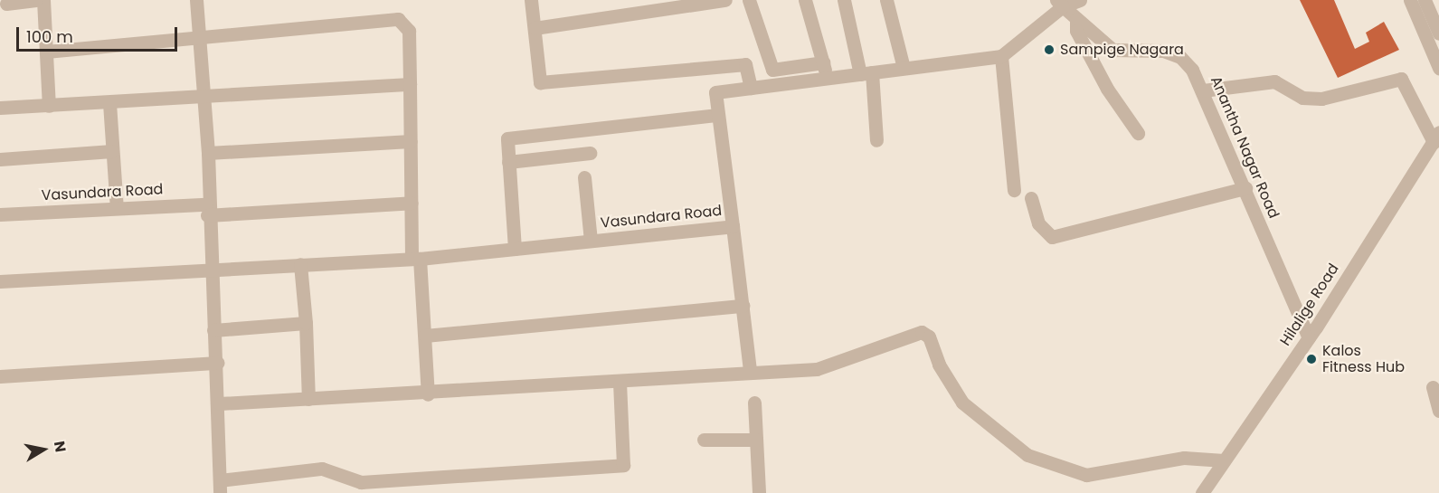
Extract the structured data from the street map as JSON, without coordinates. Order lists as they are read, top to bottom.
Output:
{
  "streets": {
    "street": ["Anantha Nagar Road", "Vasundara Road", "Hilalige Road"]
  },
  "crossings": [
    ["Anantha Nagar Road", "Hilalige Road"]
  ],
  "places": ["Sampige Nagara", "Kalos Fitness Hub"],
  "scale_bar": "100 m",
  "north": "right"
}
